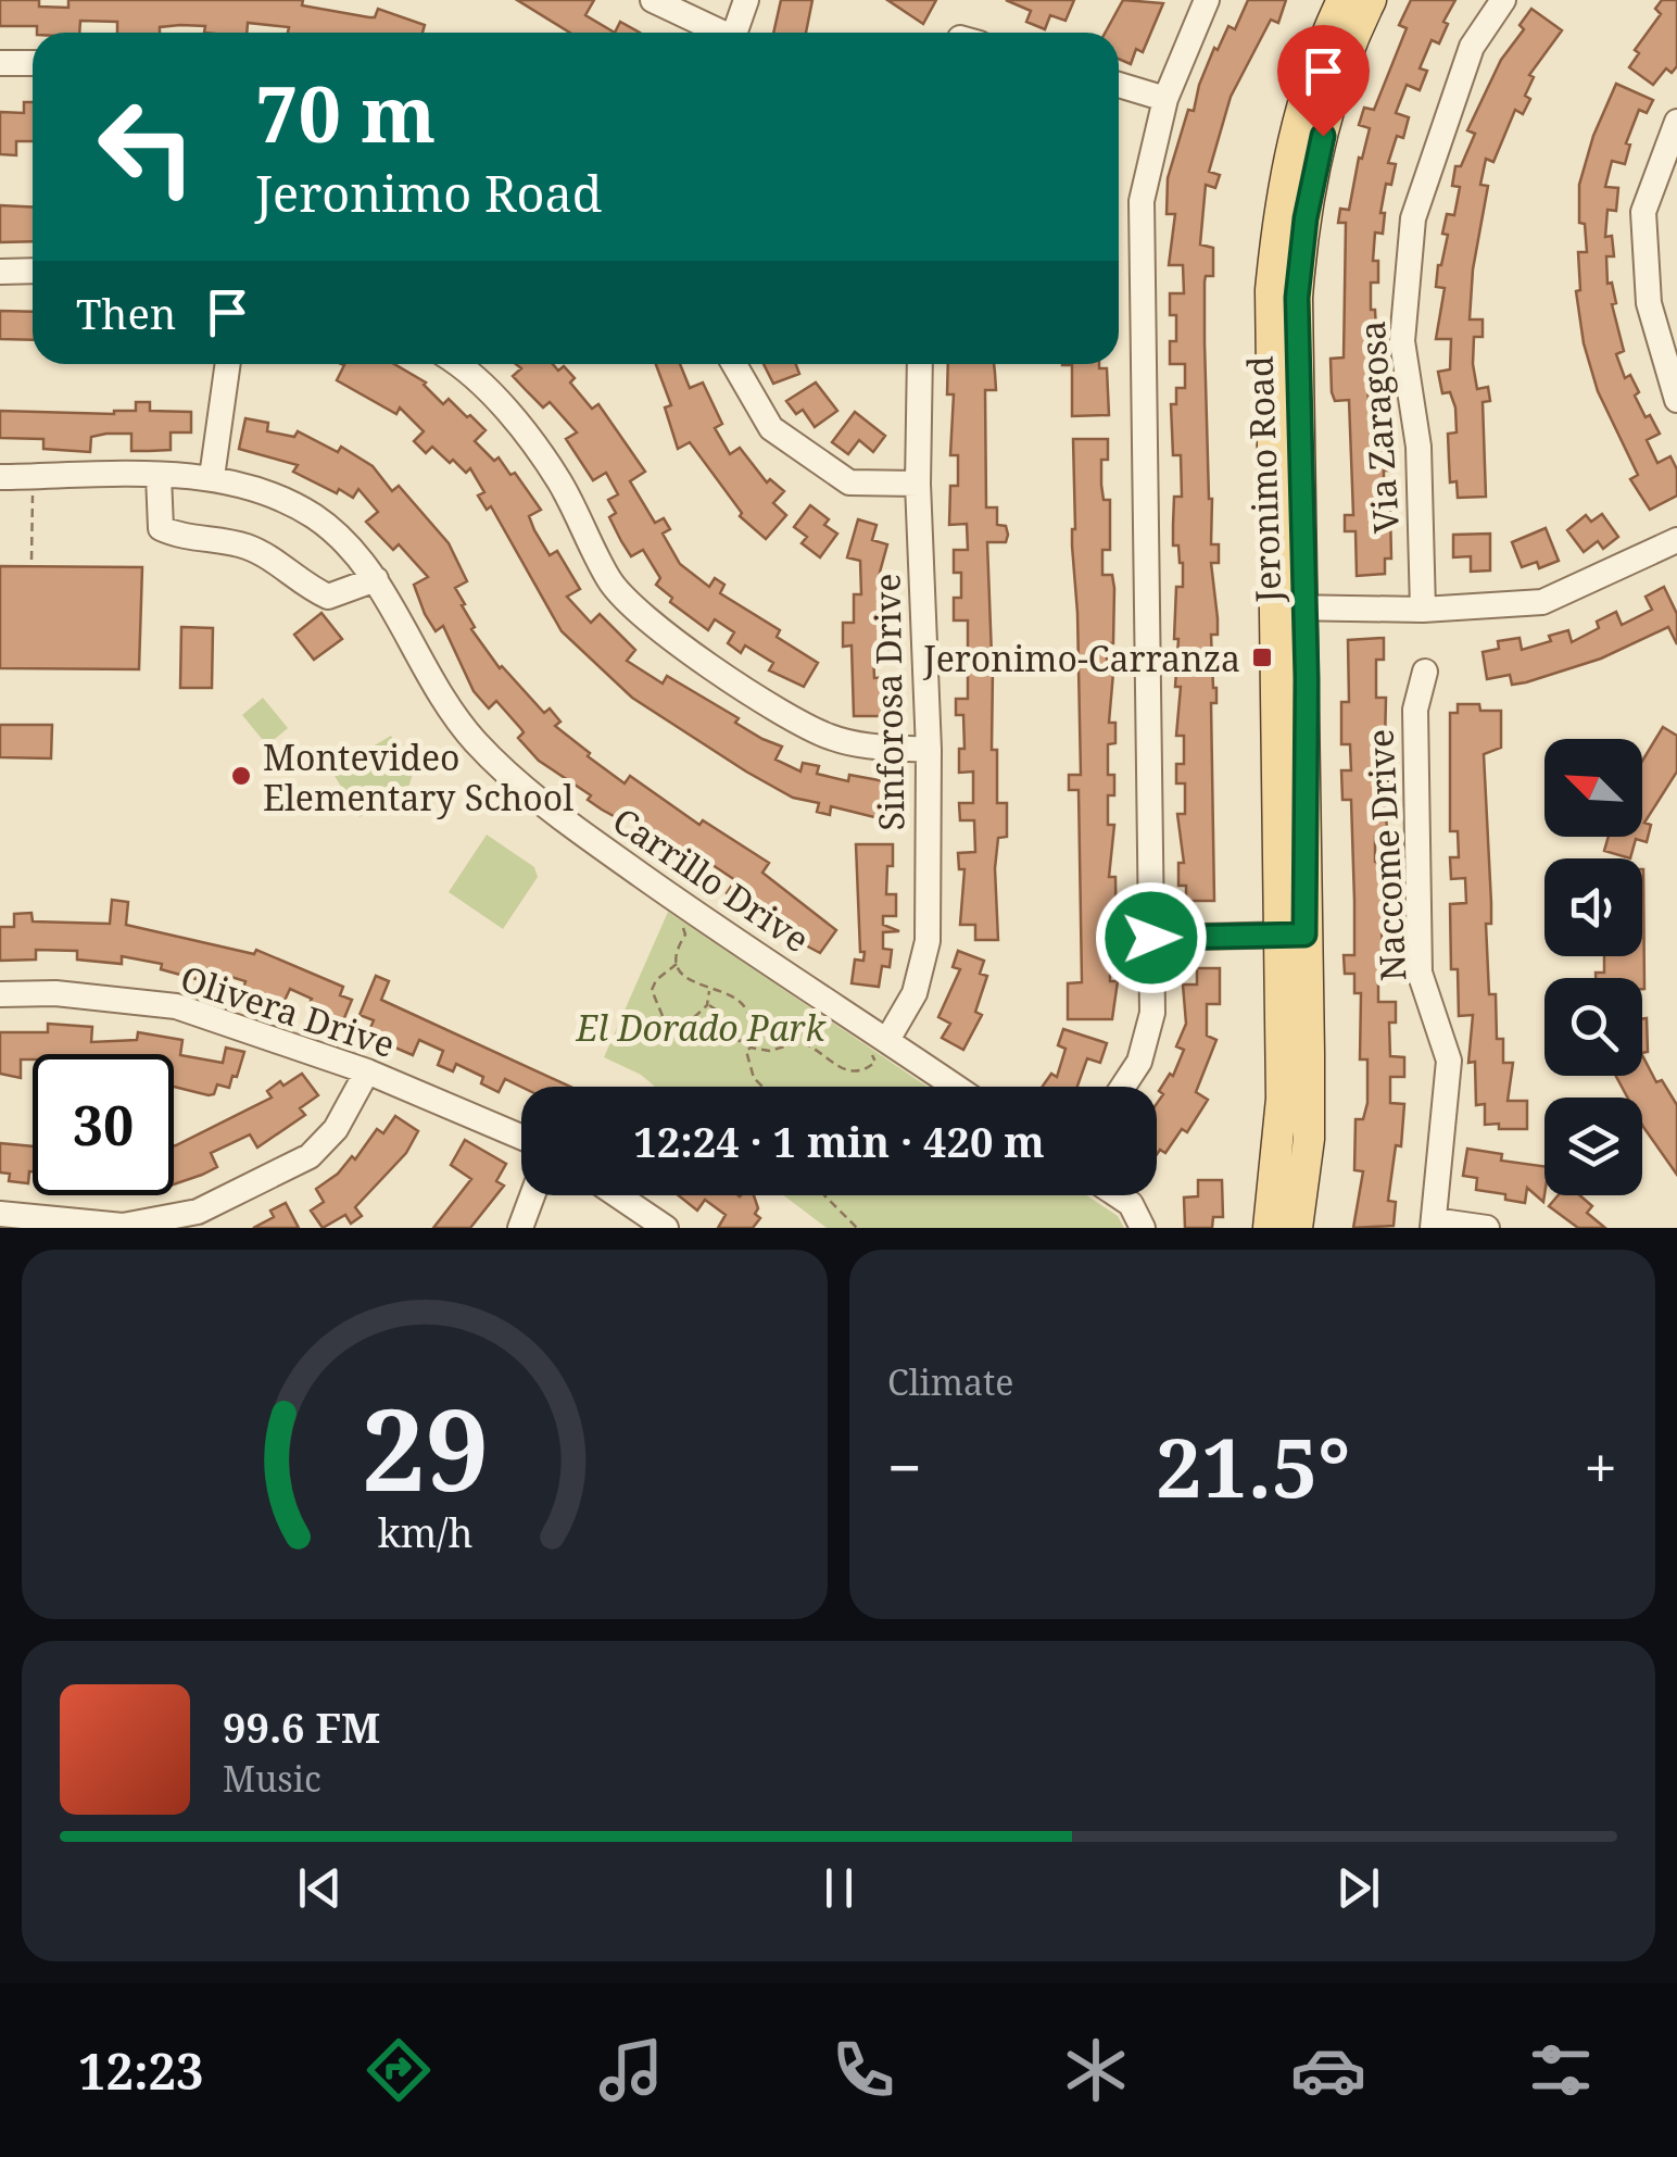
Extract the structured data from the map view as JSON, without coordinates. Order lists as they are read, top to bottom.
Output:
{
  "streets": {
    "main road": ["Jeronimo Road"],
    "street": [
      "Via Zaragosa",
      "Sinforosa Drive",
      "Naccome Drive",
      "Carrillo Drive",
      "Olivera Drive"
    ]
  },
  "crossings": [
    ["Sinforosa Drive", "Carrillo Drive"]
  ],
  "parks": ["El Dorado Park"],
  "places": {
    "transit": ["Jeronimo-Carranza"],
    "other": ["Montevideo Elementary School"]
  },
  "north": "top left",
  "page": {
    "turn": ["70 m", "Jeronimo Road"],
    "then": "Then",
    "limit": "30",
    "trip": "12:24 · 1 min · 420 m",
    "tile": "Climate",
    "heat": ["−", "21.5°", "+"],
    "song": ["99.6 FM", "Music"],
    "tabs": "12:23",
    "gauge": ["29", "km/h"]
  }
}
